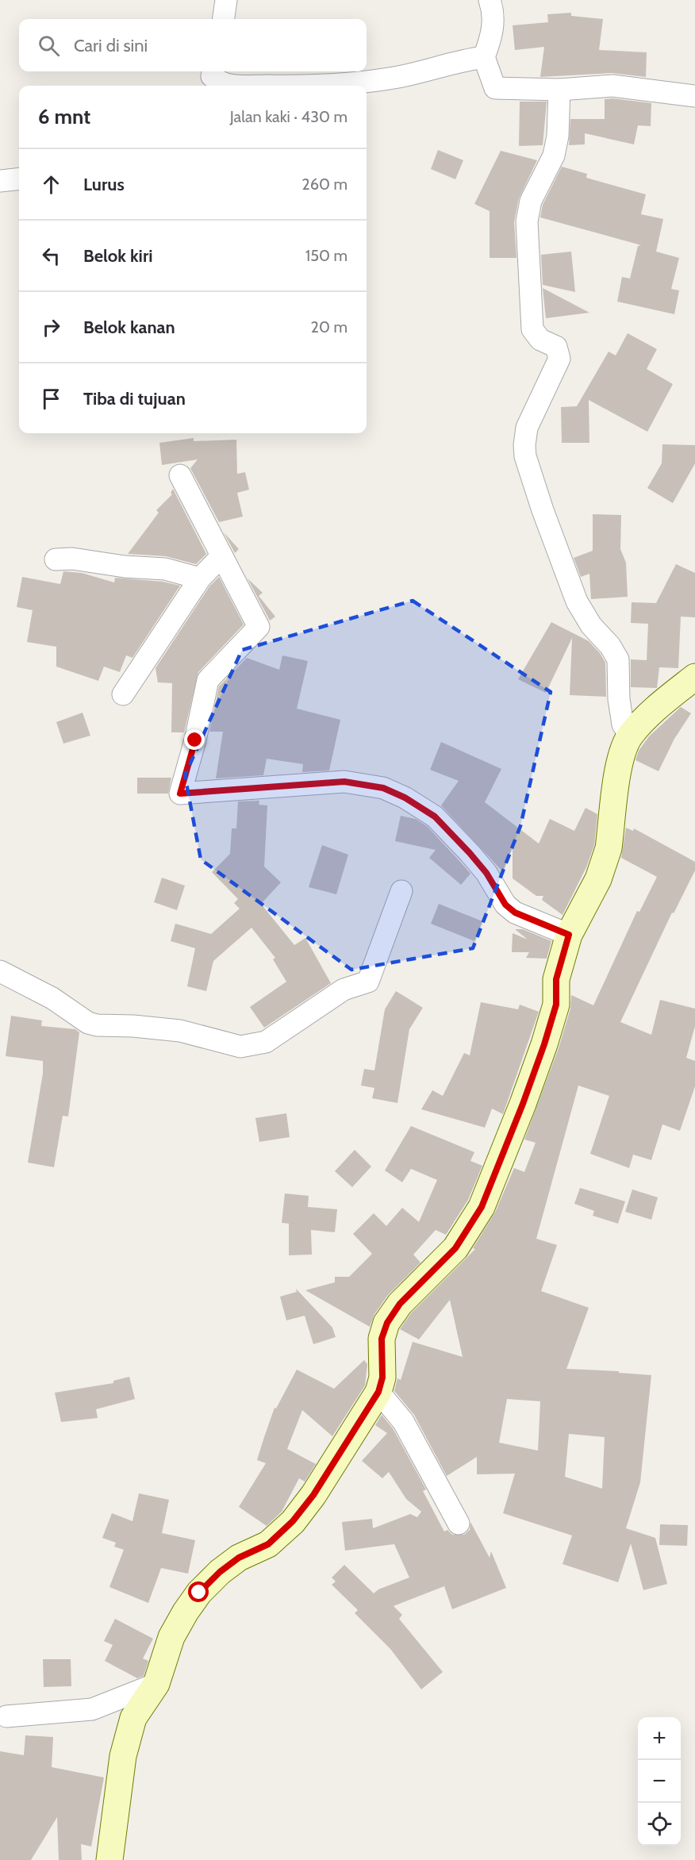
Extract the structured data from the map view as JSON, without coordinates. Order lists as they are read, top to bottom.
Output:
{
  "page": {
    "search": "Cari di sini",
    "heading": ["6 mnt", "Jalan kaki · 430 m"],
    "list": [
      ["Lurus", "260 m"],
      ["Belok kiri", "150 m"],
      ["Belok kanan", "20 m"],
      "Tiba di tujuan"
    ],
    "map_buttons": ["+", "−"]
  }
}
